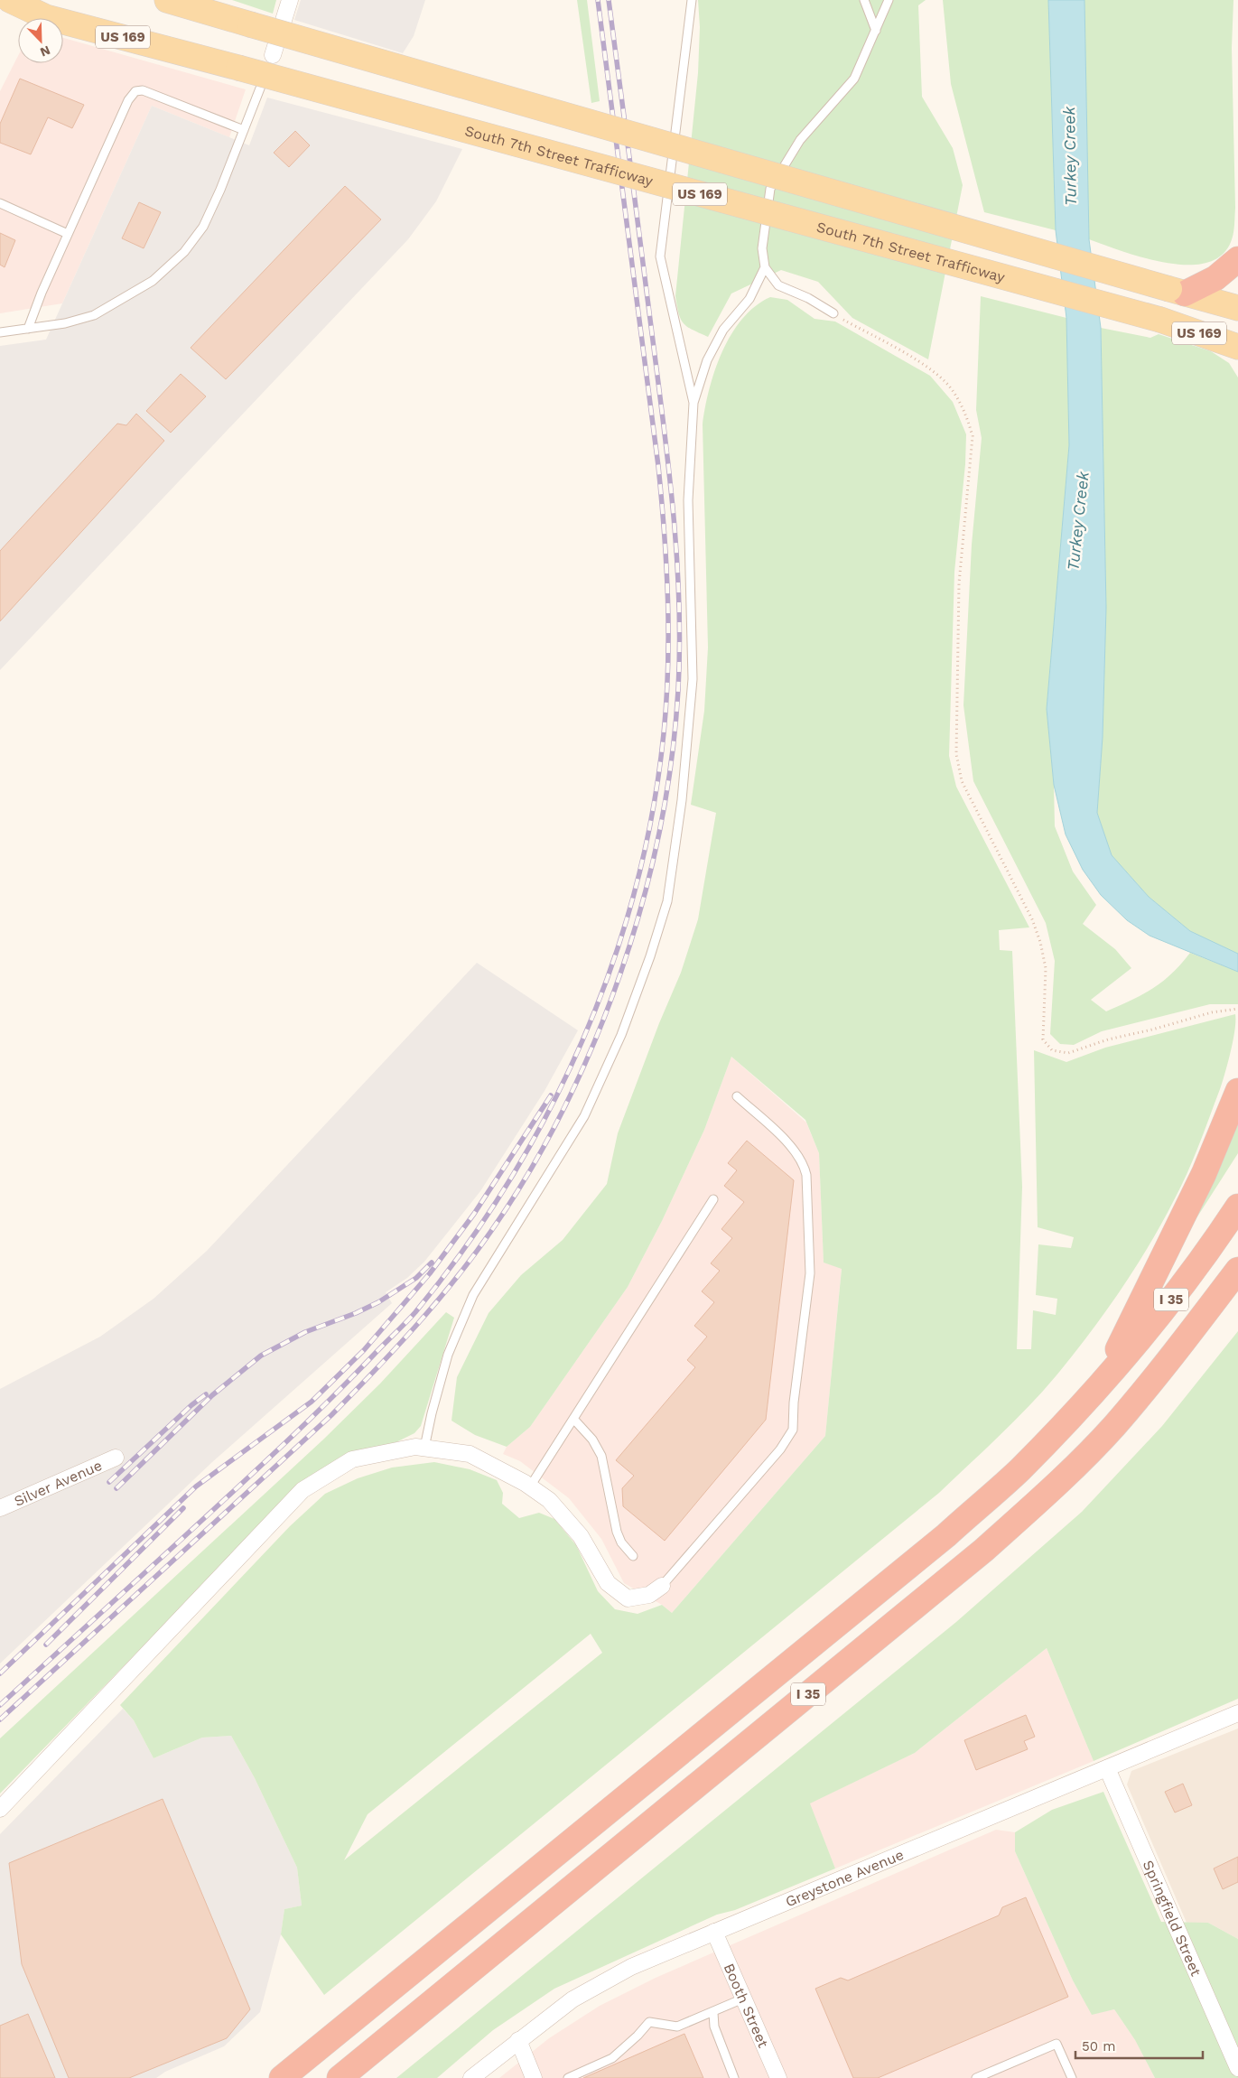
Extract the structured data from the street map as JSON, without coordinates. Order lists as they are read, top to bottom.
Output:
{
  "streets": {
    "highway": ["I 35"],
    "main road": ["US 169", "South 7th Street Trafficway"],
    "street": [
      "Silver Avenue",
      "Greystone Avenue",
      "Springfield Street",
      "Booth Street"
    ]
  },
  "crossings": [
    ["Greystone Avenue", "Springfield Street"],
    ["Greystone Avenue", "Booth Street"]
  ],
  "water": ["Turkey Creek"],
  "scale_bar": "50 m",
  "north": "bottom right"
}
